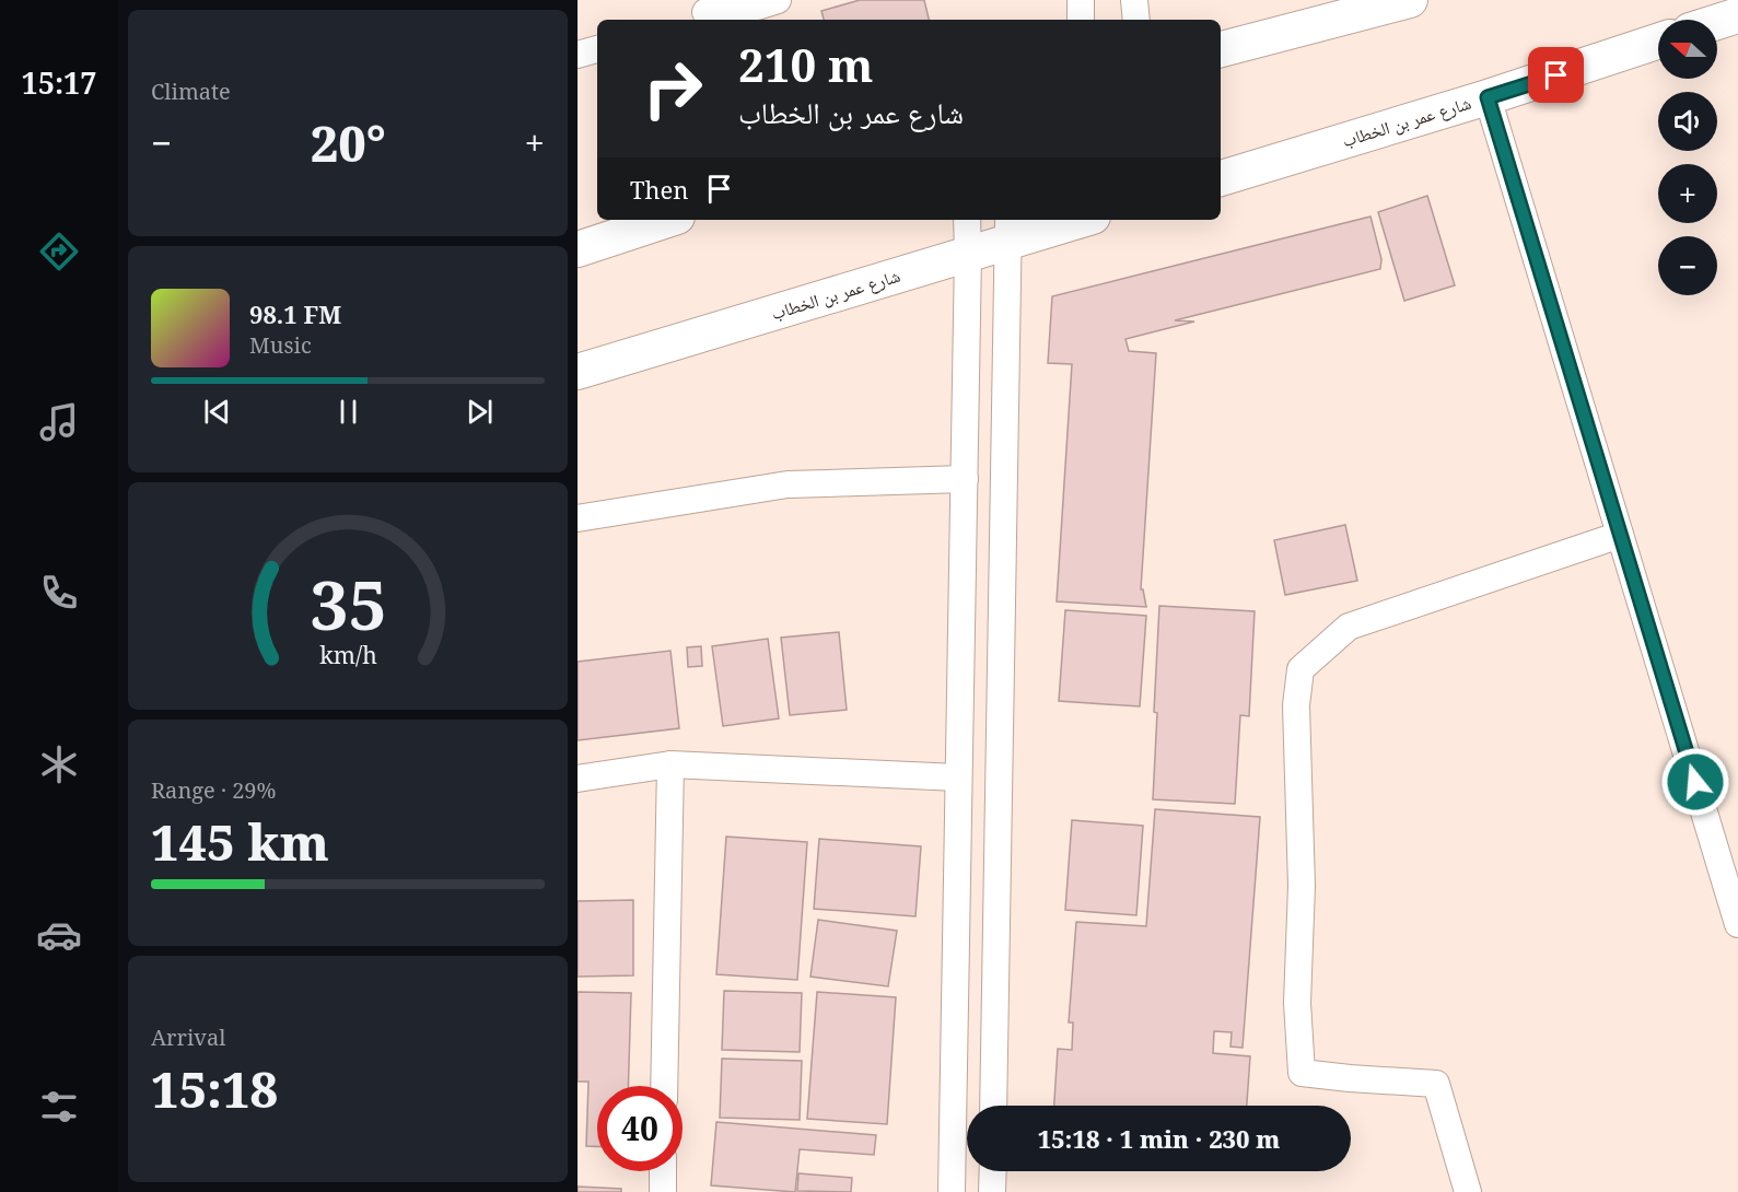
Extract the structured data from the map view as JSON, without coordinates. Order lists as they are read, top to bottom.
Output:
{
  "streets": {
    "main road": ["شارع عمر بن الخطاب"]
  },
  "north": "left",
  "page": {
    "tabs": "15:17",
    "tile": [
      "Climate",
      ["Range · 29%", "145 km"],
      ["Arrival", "15:18"]
    ],
    "map_buttons": ["+", "−"],
    "turn": ["210 m", "شارع عمر بن الخطاب"],
    "heat": ["−", "20°", "+"],
    "then": "Then",
    "song": ["98.1 FM", "Music"],
    "limit": "40",
    "trip": "15:18 · 1 min · 230 m",
    "gauge": ["35", "km/h"]
  }
}
